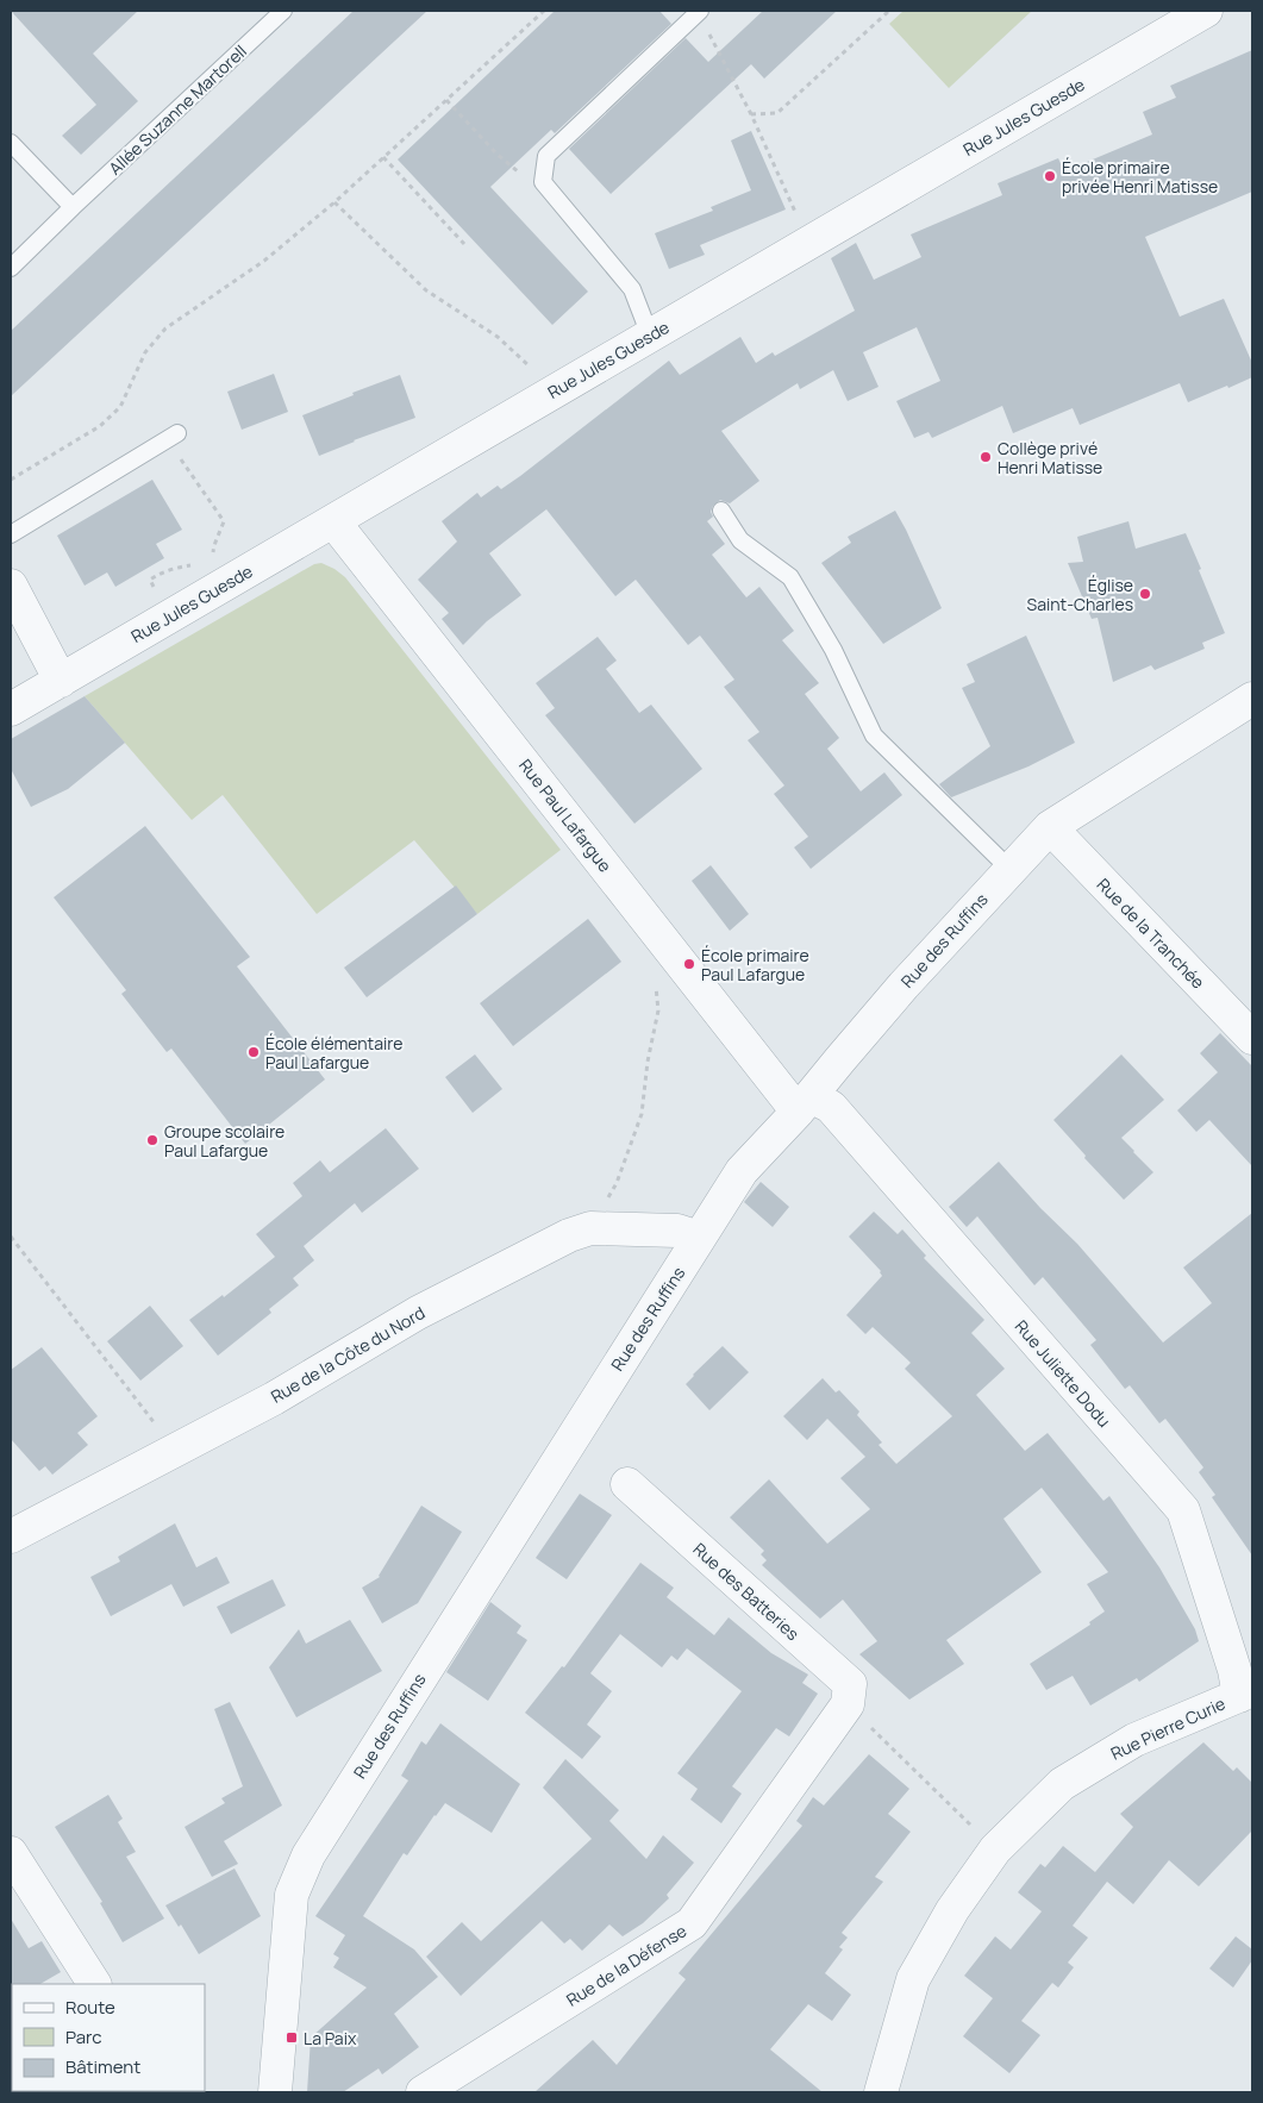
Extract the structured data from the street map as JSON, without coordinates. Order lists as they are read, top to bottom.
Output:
{
  "streets": {
    "street": [
      "Rue Jules Guesde",
      "Rue Paul Lafargue",
      "Rue de la Tranchée",
      "Rue des Ruffins",
      "Rue de la Côte du Nord",
      "Rue Juliette Dodu",
      "Rue des Batteries",
      "Rue Pierre Curie",
      "Rue de la Défense"
    ],
    "lane": ["Allée Suzanne Martorell"]
  },
  "crossings": [
    ["Rue Jules Guesde", "Rue Paul Lafargue"],
    ["Rue Paul Lafargue", "Rue des Ruffins"],
    ["Rue Paul Lafargue", "Rue Juliette Dodu"],
    ["Rue de la Tranchée", "Rue des Ruffins"],
    ["Rue des Ruffins", "Rue de la Côte du Nord"],
    ["Rue des Ruffins", "Rue Juliette Dodu"],
    ["Rue Juliette Dodu", "Rue Pierre Curie"],
    ["Rue des Batteries", "Rue de la Défense"]
  ],
  "places": {
    "other": [
      "École primaire privée Henri Matisse",
      "Collège privé Henri Matisse",
      "Église Saint-Charles",
      "École primaire Paul Lafargue",
      "École élémentaire Paul Lafargue",
      "Groupe scolaire Paul Lafargue"
    ],
    "transit": ["La Paix"]
  },
  "legend": ["Route", "Parc", "Bâtiment"]
}
